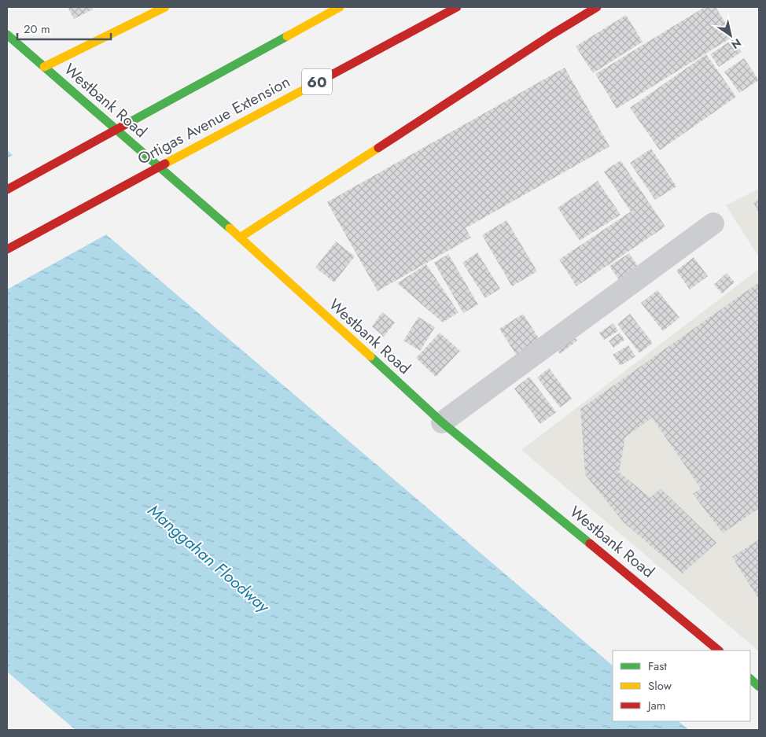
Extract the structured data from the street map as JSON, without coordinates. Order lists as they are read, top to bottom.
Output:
{
  "streets": {
    "main road": ["60", "Westbank Road", "Ortigas Avenue Extension"]
  },
  "water": ["Manggahan Floodway"],
  "legend": ["Fast", "Slow", "Jam"],
  "scale_bar": "20 m",
  "north": "bottom right"
}
